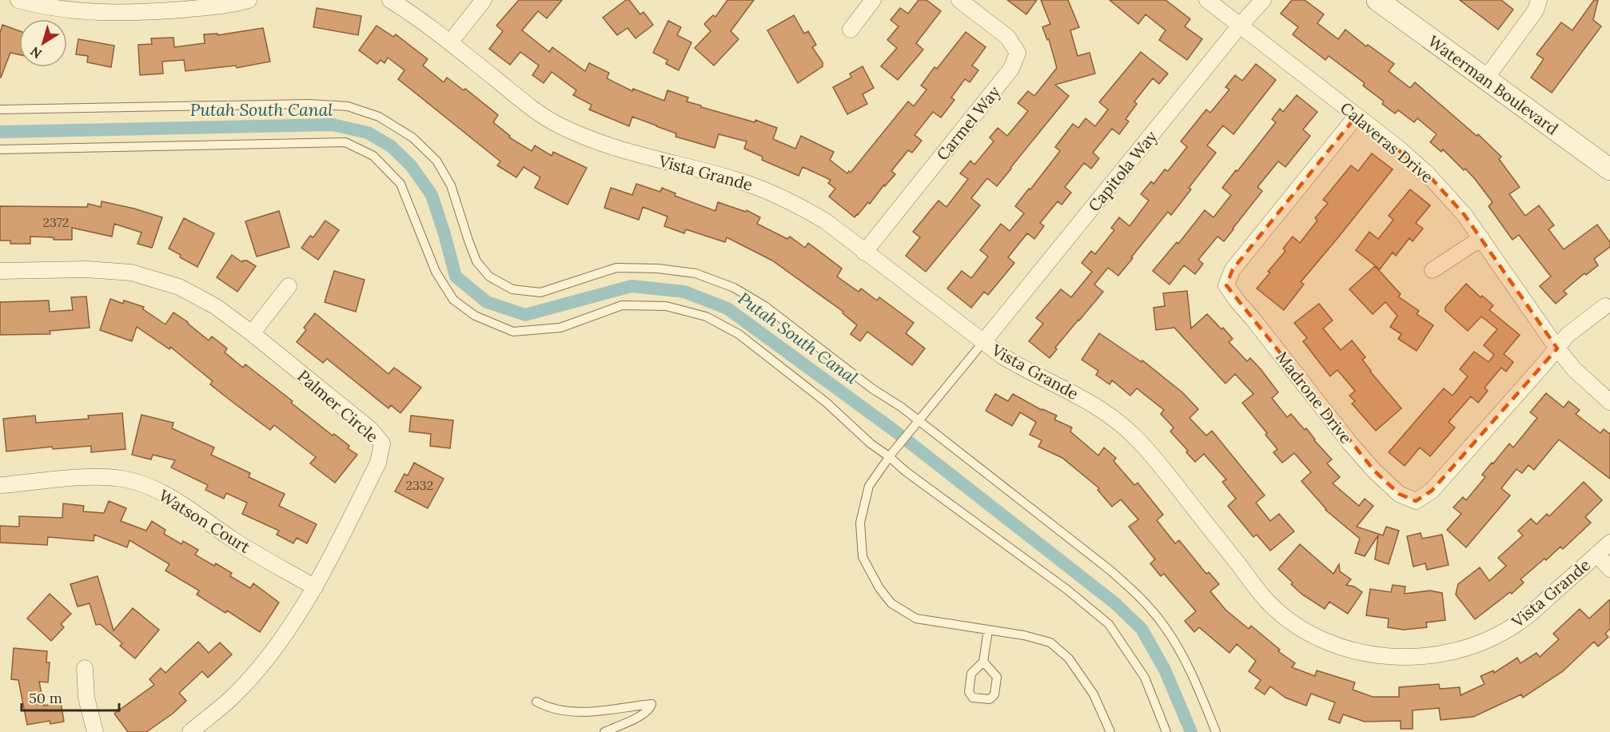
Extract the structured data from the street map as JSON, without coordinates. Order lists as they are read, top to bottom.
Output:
{
  "streets": {
    "main road": ["Waterman Boulevard"],
    "street": [
      "Carmel Way",
      "Calaveras Drive",
      "Capitola Way",
      "Vista Grande",
      "Madrone Drive",
      "Palmer Circle",
      "Watson Court"
    ]
  },
  "crossings": [
    ["Carmel Way", "Vista Grande"],
    ["Calaveras Drive", "Capitola Way"],
    ["Calaveras Drive", "Madrone Drive"],
    ["Capitola Way", "Vista Grande"],
    ["Palmer Circle", "Watson Court"]
  ],
  "water": ["Putah South Canal"],
  "house_numbers": ["2372", "2332"],
  "scale_bar": "50 m",
  "north": "bottom left"
}
